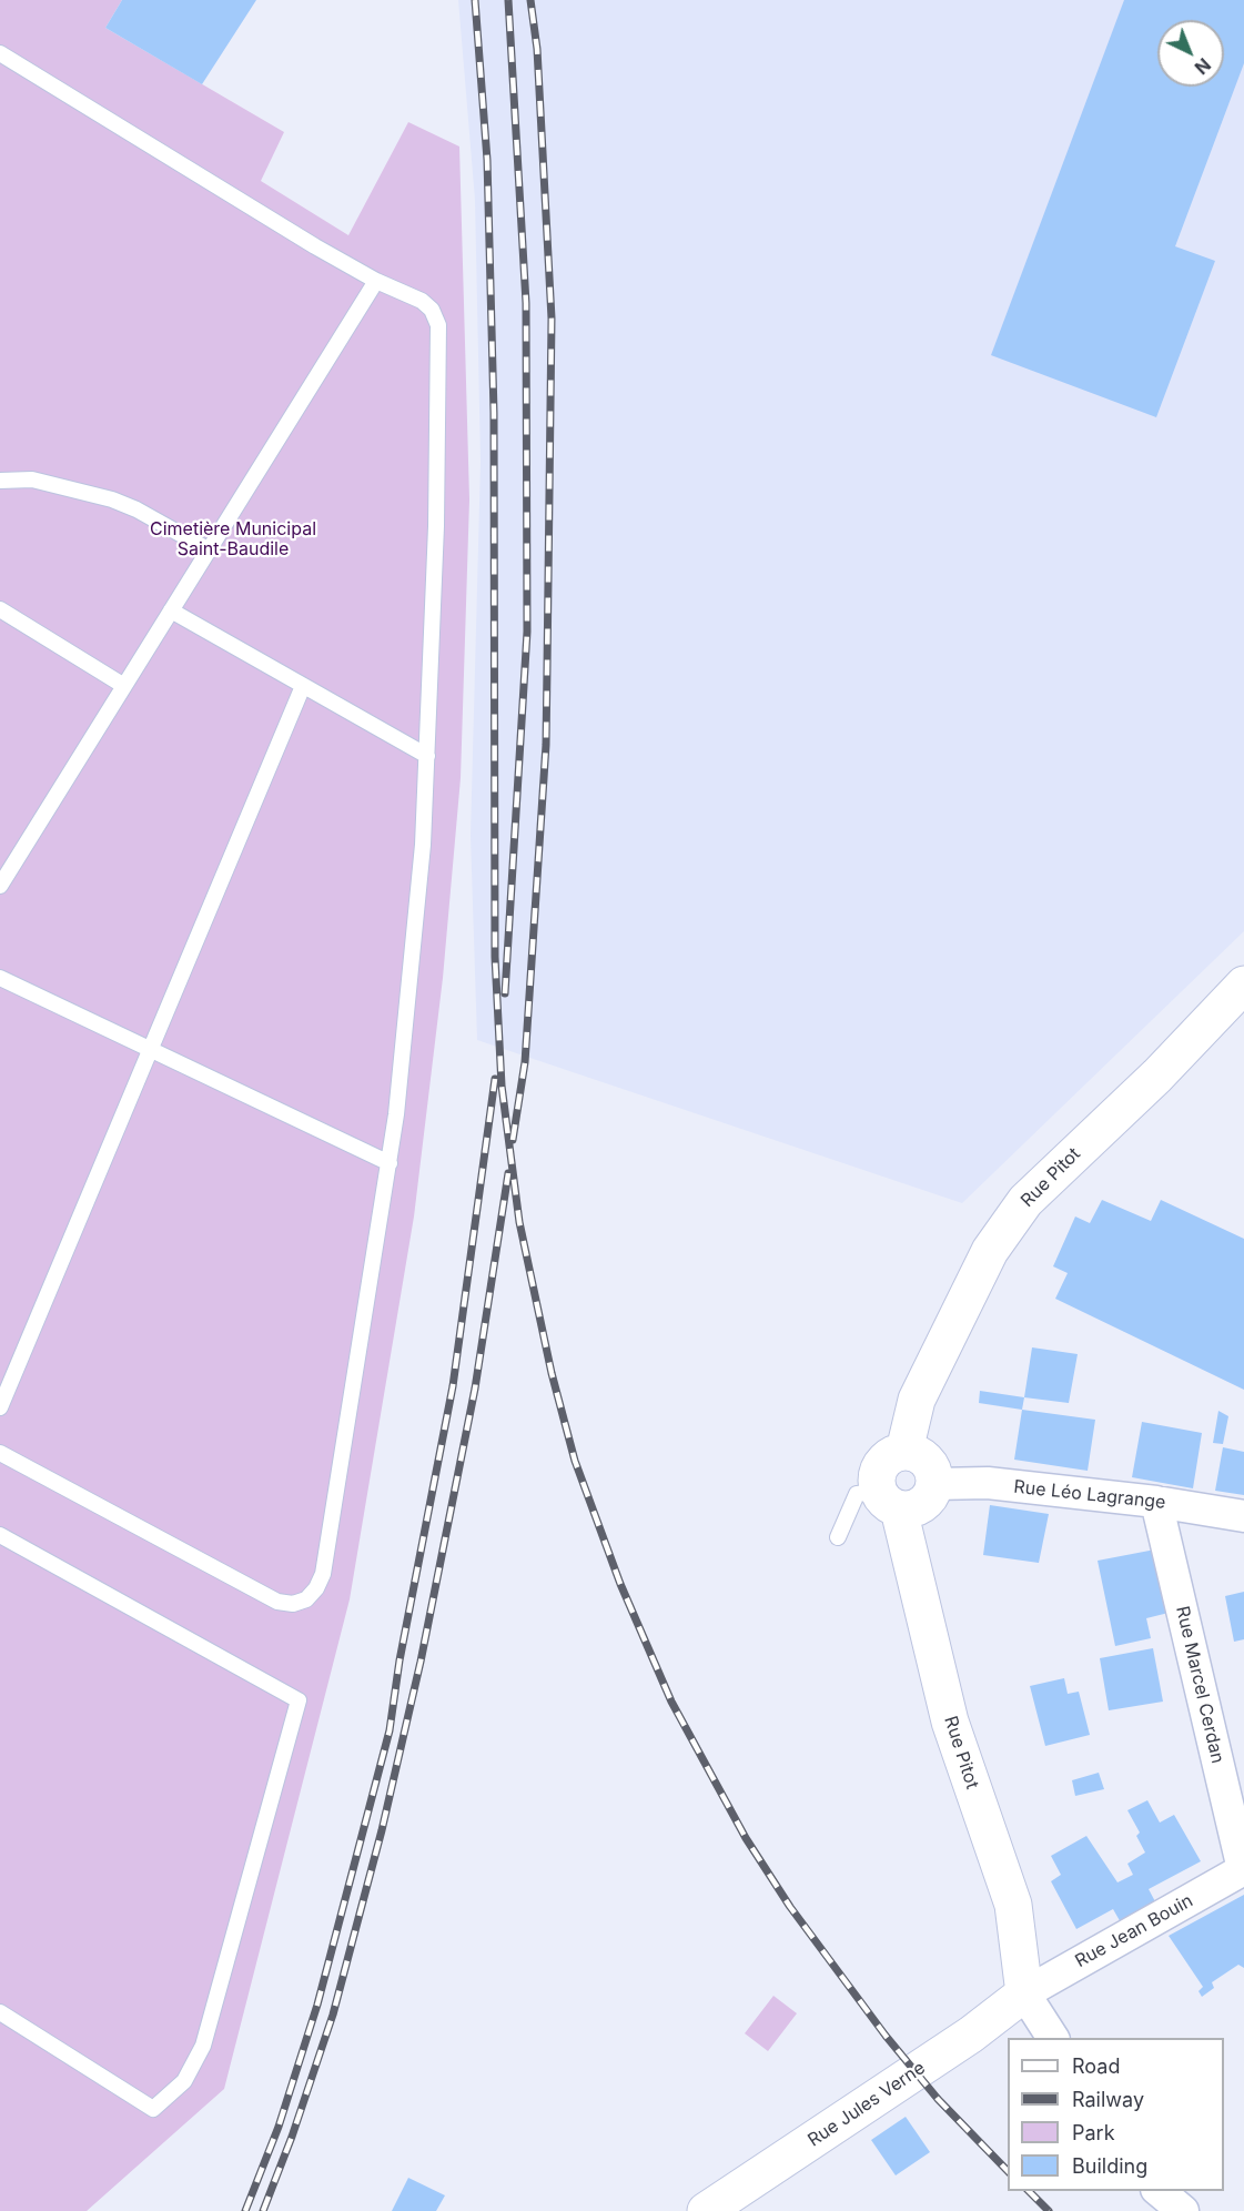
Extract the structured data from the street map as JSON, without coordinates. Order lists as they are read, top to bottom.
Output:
{
  "streets": {
    "street": [
      "Rue Pitot",
      "Rue Léo Lagrange",
      "Rue Marcel Cerdan",
      "Rue Jean Bouin",
      "Rue Jules Verne"
    ]
  },
  "crossings": [
    ["Rue Pitot", "Rue Léo Lagrange"],
    ["Rue Pitot", "Rue Jean Bouin"],
    ["Rue Pitot", "Rue Jules Verne"],
    ["Rue Léo Lagrange", "Rue Marcel Cerdan"],
    ["Rue Marcel Cerdan", "Rue Jean Bouin"],
    ["Rue Jean Bouin", "Rue Jules Verne"]
  ],
  "parks": ["Cimetière Municipal Saint-Baudile"],
  "legend": [
    "Road",
    "Railway",
    "Park",
    "Building"
  ],
  "north": "bottom right"
}
